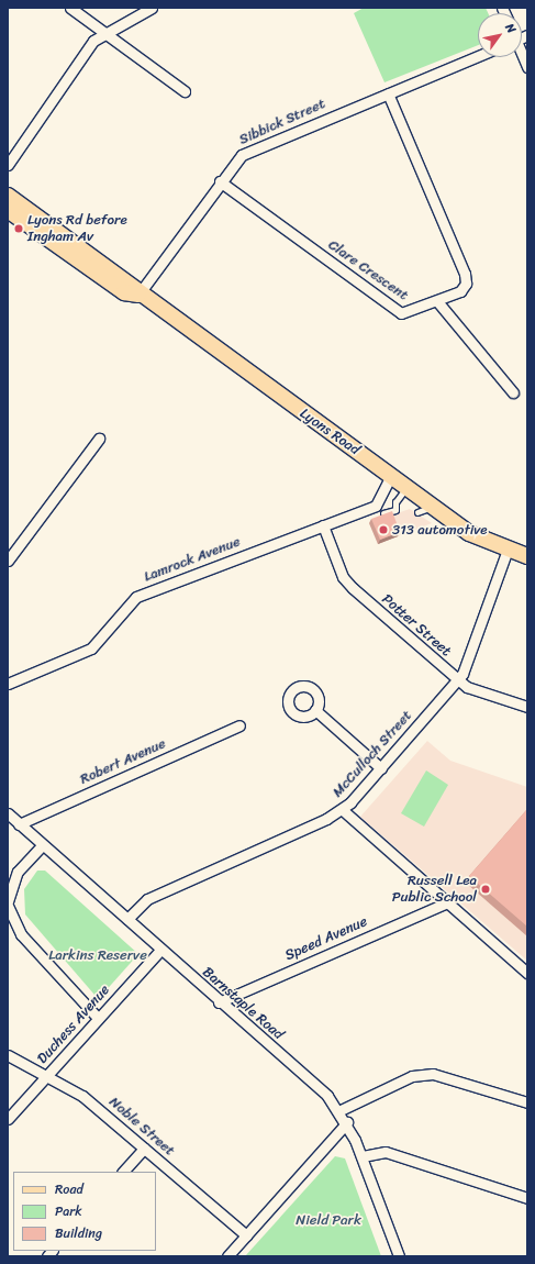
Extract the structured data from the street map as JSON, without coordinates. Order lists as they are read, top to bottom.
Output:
{
  "streets": {
    "main road": ["Lyons Road"],
    "street": [
      "Sibbick Street",
      "Clare Crescent",
      "Lamrock Avenue",
      "Potter Street",
      "McCulloch Street",
      "Robert Avenue",
      "Speed Avenue",
      "Barnstaple Road",
      "Duchess Avenue",
      "Noble Street"
    ]
  },
  "crossings": [
    ["Sibbick Street", "Clare Crescent"],
    ["Sibbick Street", "Lyons Road"],
    ["Lyons Road", "Lamrock Avenue"],
    ["Lyons Road", "McCulloch Street"],
    ["Lamrock Avenue", "Potter Street"],
    ["Potter Street", "McCulloch Street"],
    ["McCulloch Street", "Barnstaple Road"],
    ["Robert Avenue", "Barnstaple Road"],
    ["Speed Avenue", "Barnstaple Road"],
    ["Barnstaple Road", "Duchess Avenue"],
    ["Duchess Avenue", "Noble Street"]
  ],
  "parks": ["Larkins Reserve", "Nield Park"],
  "places": ["Lyons Rd before Ingham Av", "313 automotive", "Russell Lea Public School"],
  "legend": ["Road", "Park", "Building"],
  "north": "top right"
}
